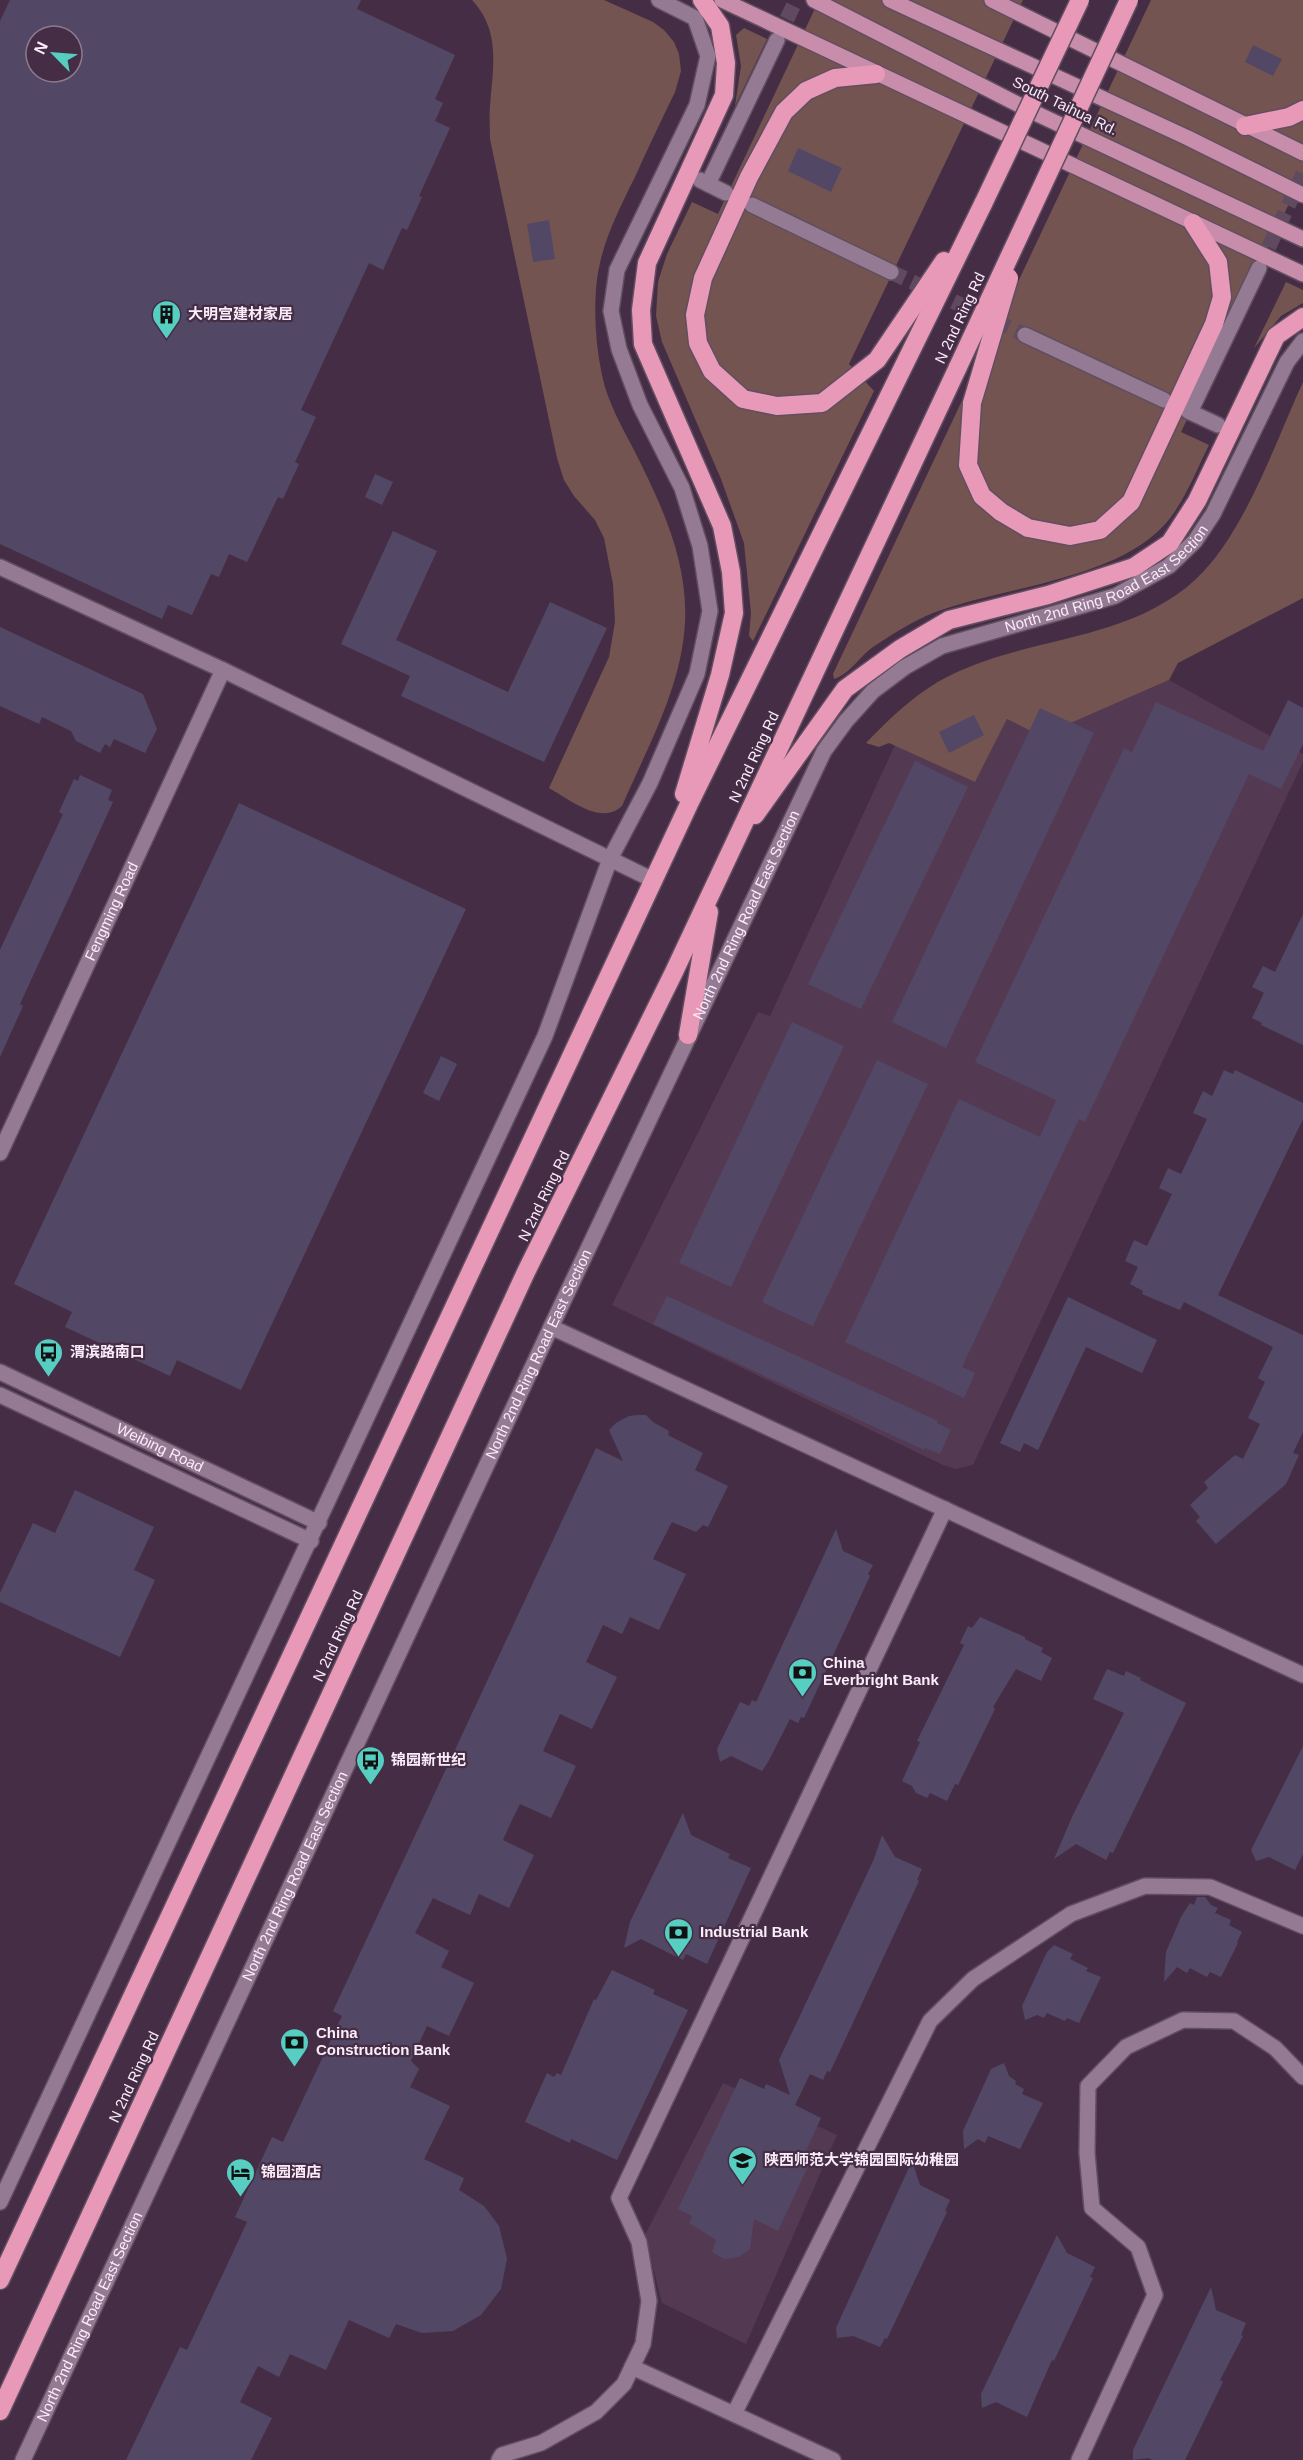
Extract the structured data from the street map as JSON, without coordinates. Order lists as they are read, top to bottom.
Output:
{
  "streets": {
    "highway": ["N 2nd Ring Rd"],
    "main road": ["South Taihua Rd."],
    "street": ["North 2nd Ring Road East Section", "Fengming Road", "Weibing Road"]
  },
  "places": {
    "building": ["大明宫建材家居"],
    "bus stop": ["渭滨路南口", "锦园新世纪"],
    "bank": ["China Everbright Bank", "Industrial Bank", "China Construction Bank"],
    "school or university": ["陕西师范大学锦园国际幼稚园"],
    "hotel": ["锦园酒店"]
  },
  "north": "top left"
}
